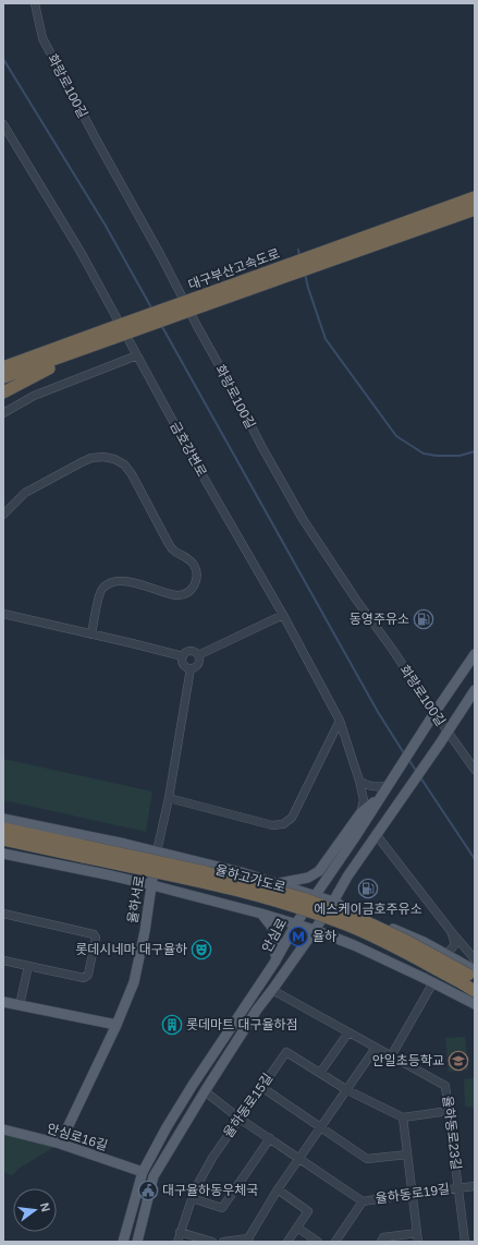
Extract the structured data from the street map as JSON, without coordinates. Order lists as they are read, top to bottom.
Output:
{
  "streets": {
    "highway": ["대구부산고속도로", "율하고가도로"],
    "main road": ["율하서로", "안심로", "안심로16길"],
    "street": [
      "화랑로100길",
      "금호강변로",
      "율하동로15길",
      "율하동로23길",
      "율하동로19길"
    ]
  },
  "crossings": [
    ["화랑로100길", "안심로"],
    ["율하서로", "안심로16길"],
    ["안심로", "안심로16길"],
    ["율하동로23길", "율하동로19길"]
  ],
  "places": {
    "fuel station": ["동영주유소", "에스케이금호주유소"],
    "metro station": ["율하"],
    "theatre": ["롯데시네마 대구율하"],
    "building": ["롯데마트 대구율하점"],
    "school or university": ["안일초등학교"],
    "public building": ["대구율하동우체국"]
  },
  "north": "right"
}
